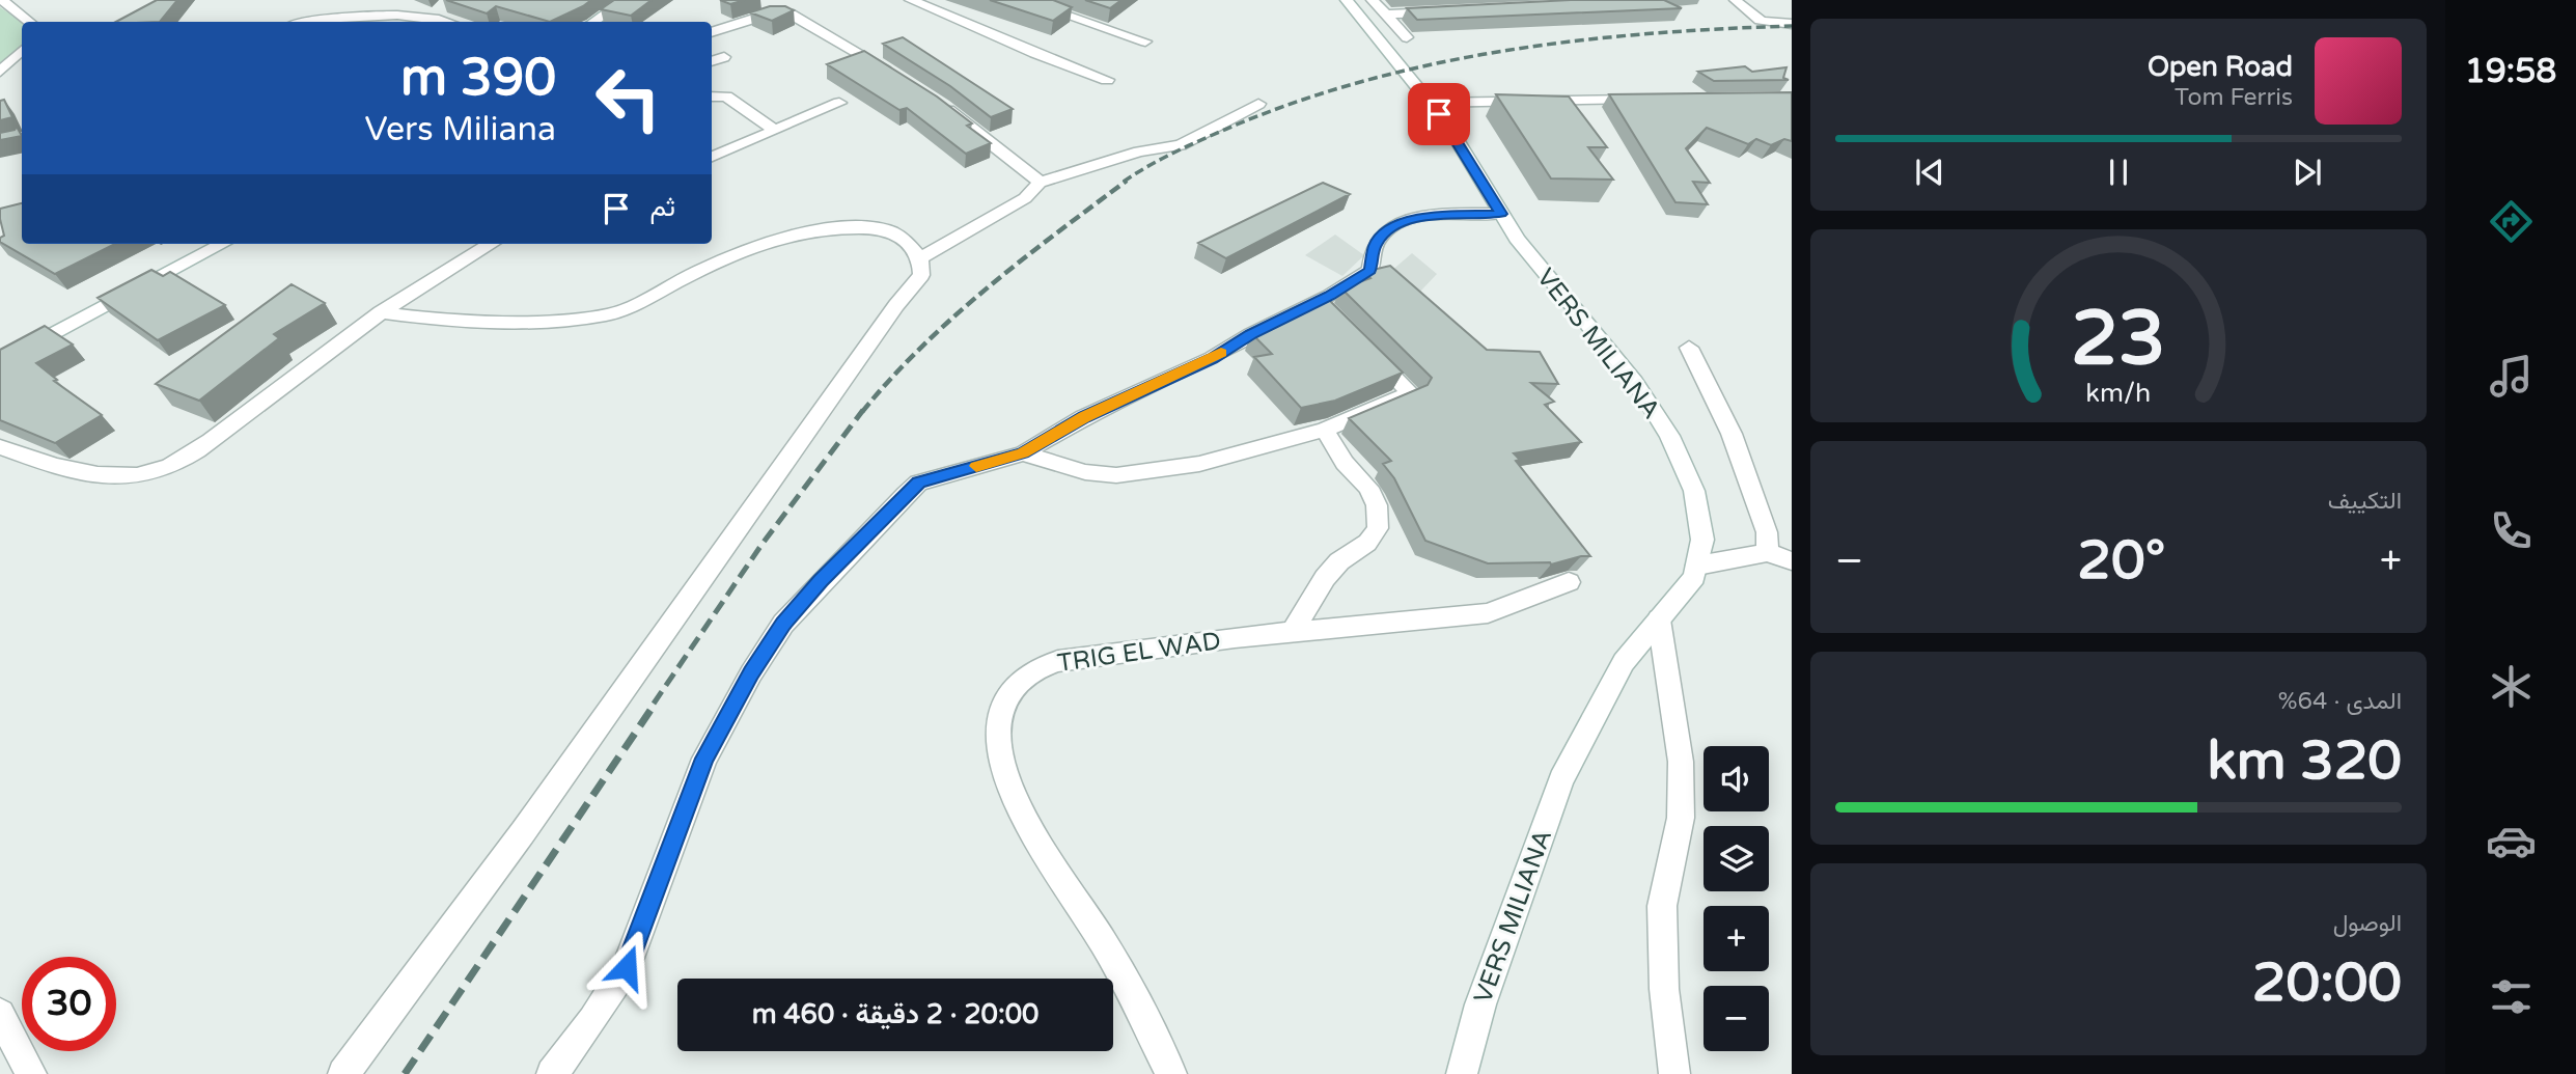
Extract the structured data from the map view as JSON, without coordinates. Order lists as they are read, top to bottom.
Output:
{
  "streets": {
    "street": ["VERS MILIANA", "TRIG EL WAD"]
  },
  "page": {
    "tabs": "19:58",
    "turn": ["390 m", "Vers Miliana"],
    "song": ["Open Road", "Tom Ferris"],
    "then": "ثم",
    "tile": [
      "التكييف",
      ["المدى · 64%", "320 km"],
      ["الوصول", "20:00"]
    ],
    "heat": ["−", "20°", "+"],
    "map_buttons": ["+", "−"],
    "limit": "30",
    "trip": "20:00 · 2 دقيقة · 460 m",
    "gauge": ["23", "km/h"]
  }
}
